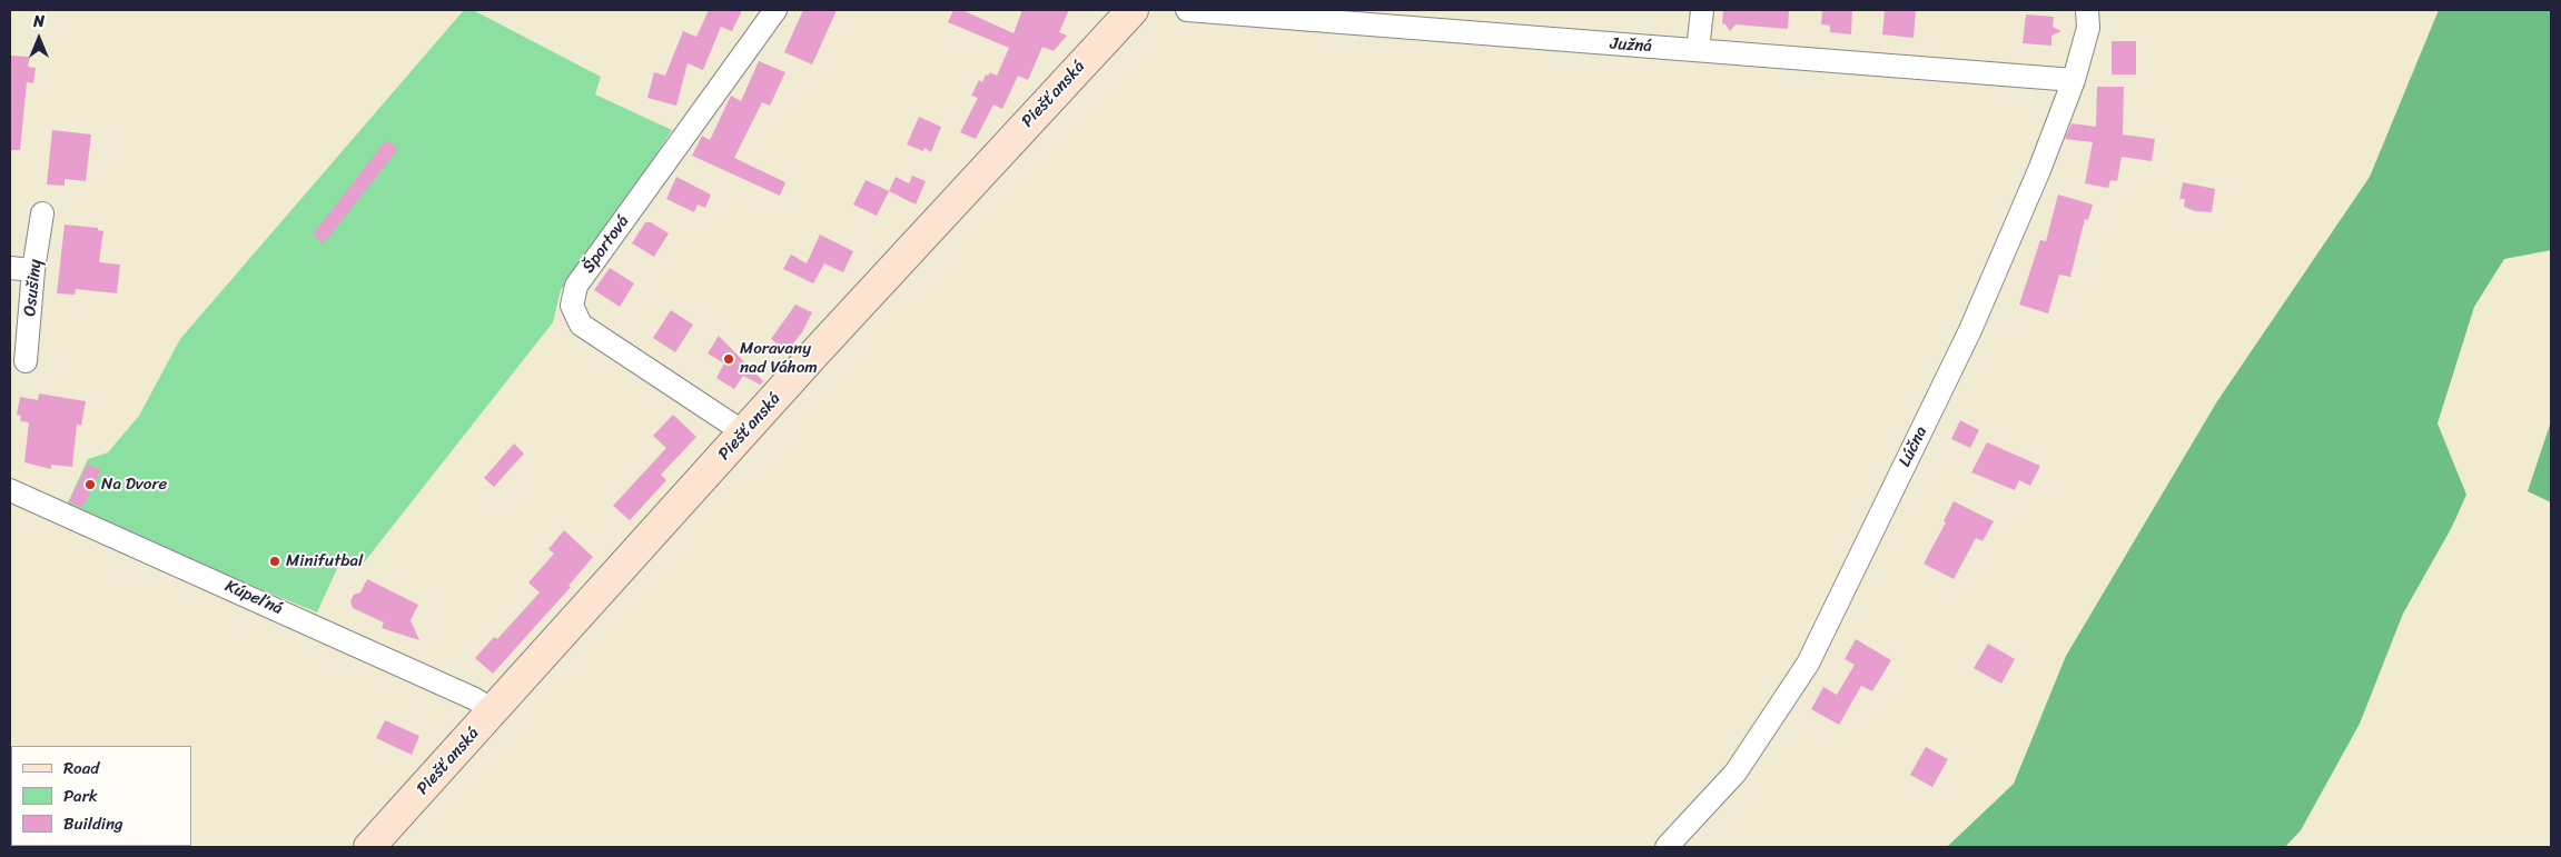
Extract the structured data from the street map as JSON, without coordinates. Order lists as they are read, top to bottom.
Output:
{
  "streets": {
    "main road": ["Piešťanská"],
    "street": [
      "Južná",
      "Športová",
      "Osušiny",
      "Lúčna",
      "Kúpeľná"
    ]
  },
  "crossings": [
    ["Južná", "Lúčna"],
    ["Piešťanská", "Športová"],
    ["Piešťanská", "Kúpeľná"]
  ],
  "places": ["Moravany nad Váhom", "Na Dvore", "Minifutbal"],
  "legend": ["Road", "Park", "Building"],
  "north": "top"
}
